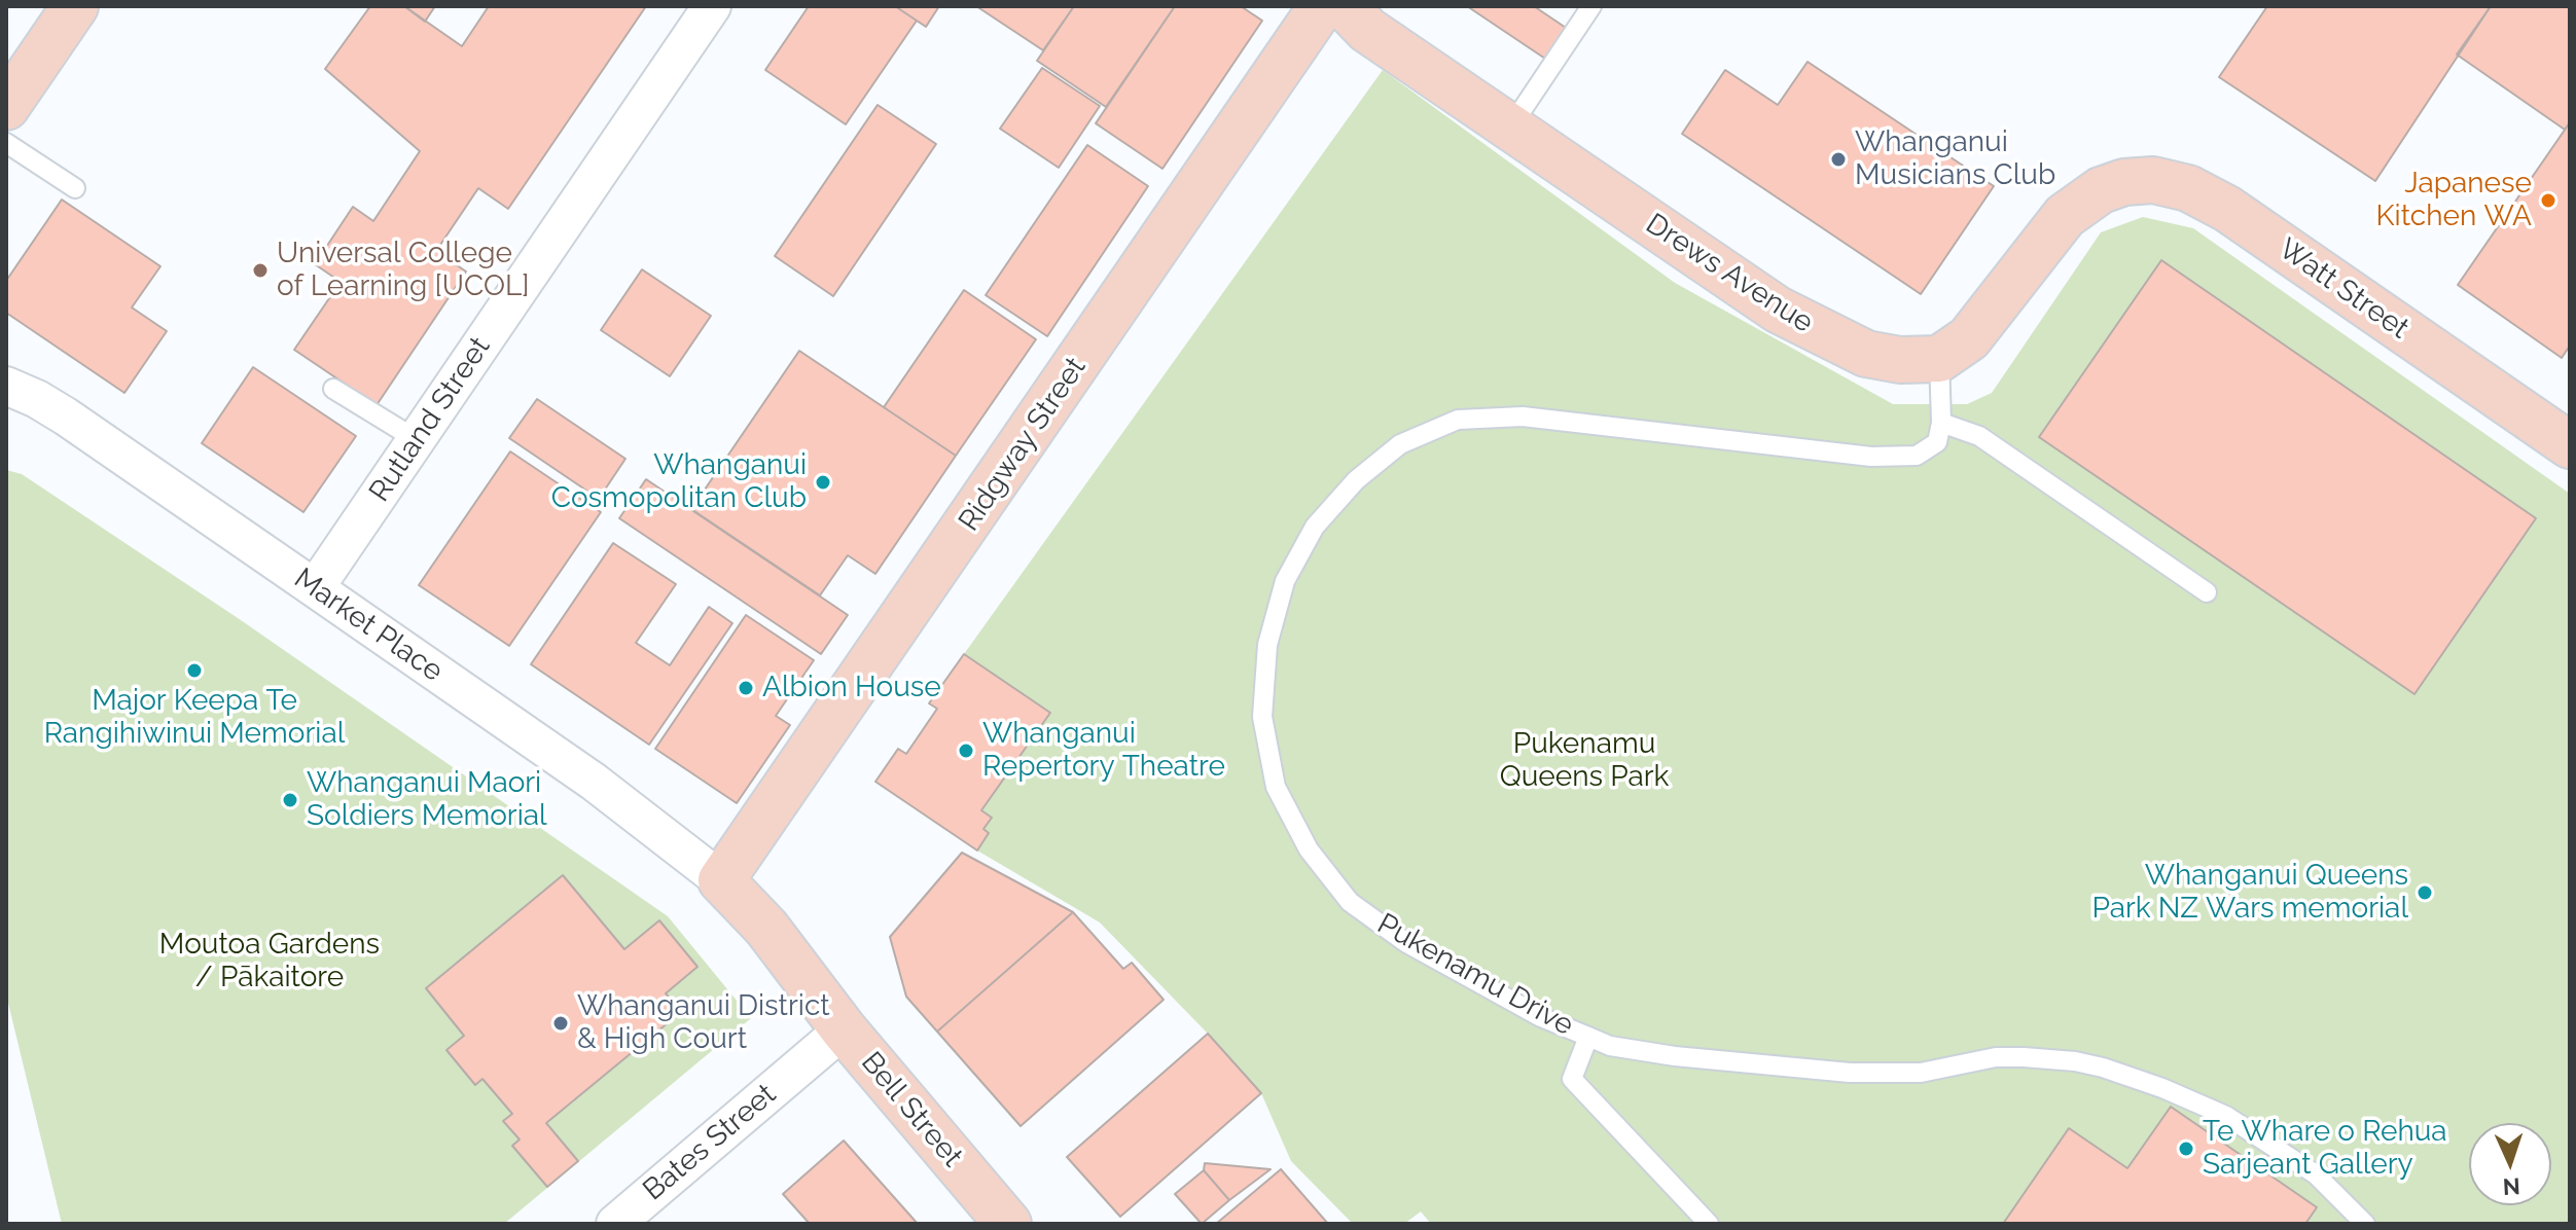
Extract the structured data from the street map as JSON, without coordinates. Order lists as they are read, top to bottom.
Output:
{
  "streets": {
    "street": [
      "Drews Avenue",
      "Watt Street",
      "Rutland Street",
      "Ridgway Street",
      "Market Place",
      "Bell Street",
      "Bates Street"
    ],
    "lane": ["Pukenamu Drive"]
  },
  "crossings": [
    ["Drews Avenue", "Watt Street"],
    ["Rutland Street", "Market Place"],
    ["Ridgway Street", "Market Place"],
    ["Ridgway Street", "Bell Street"],
    ["Market Place", "Bell Street"],
    ["Bell Street", "Bates Street"]
  ],
  "parks": ["Pukenamu Queens Park", "Moutoa Gardens / Pākaitore"],
  "places": [
    "Whanganui Musicians Club",
    "Japanese Kitchen WA",
    "Universal College of Learning [UCOL]",
    "Whanganui Cosmopolitan Club",
    "Major Keepa Te Rangihiwinui Memorial",
    "Albion House",
    "Whanganui Repertory Theatre",
    "Whanganui Maori Soldiers Memorial",
    "Whanganui Queens Park NZ Wars memorial",
    "Whanganui District & High Court",
    "Te Whare o Rehua Sarjeant Gallery"
  ],
  "north": "bottom"
}
